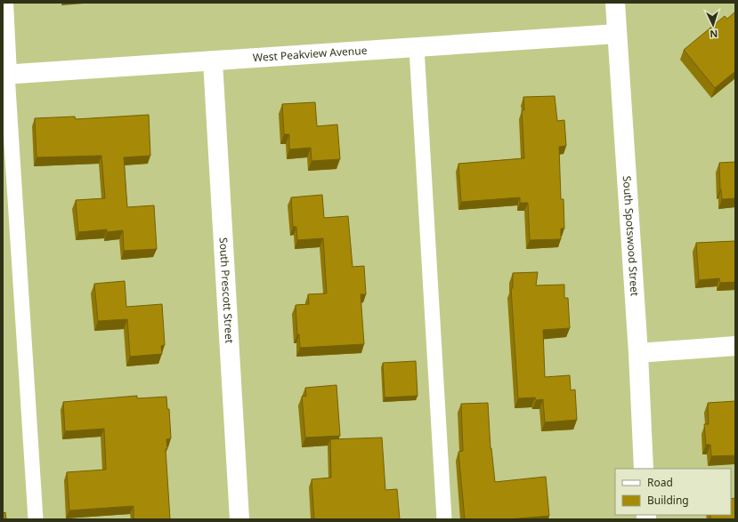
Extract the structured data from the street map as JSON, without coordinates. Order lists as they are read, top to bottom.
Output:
{
  "streets": {
    "street": ["West Peakview Avenue", "South Spotswood Street", "South Prescott Street"]
  },
  "crossings": [
    ["West Peakview Avenue", "South Spotswood Street"],
    ["West Peakview Avenue", "South Prescott Street"]
  ],
  "legend": ["Road", "Building"],
  "north": "bottom"
}
